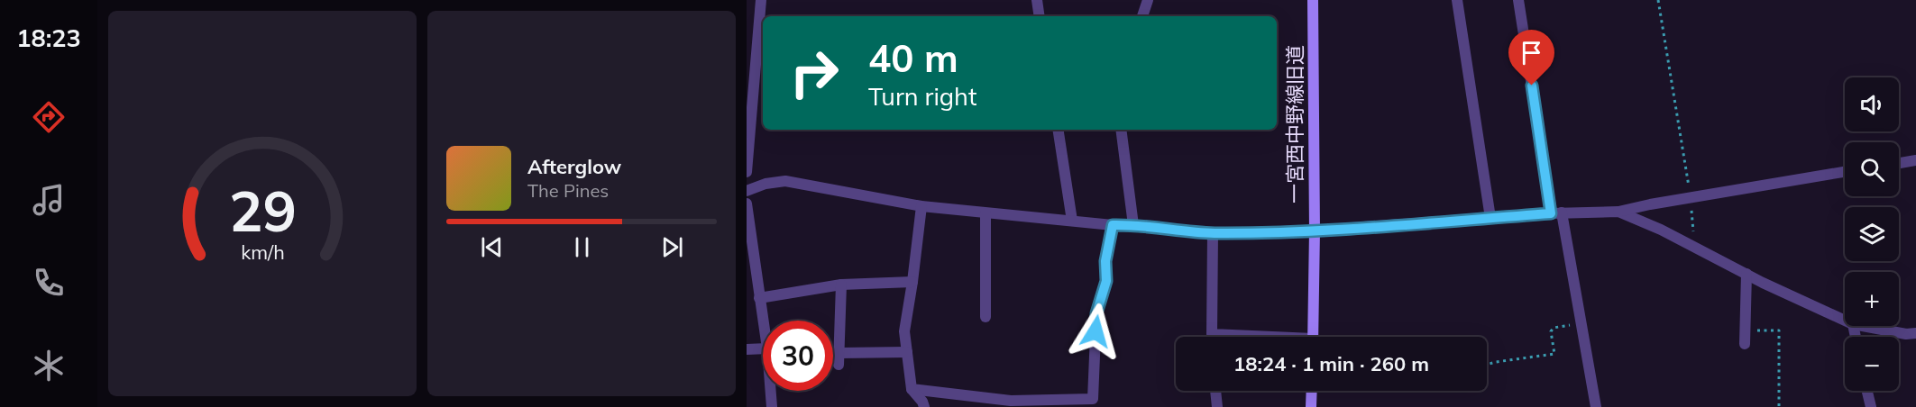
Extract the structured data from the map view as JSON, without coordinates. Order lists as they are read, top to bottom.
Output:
{
  "streets": {
    "street": ["一宮西中野線旧道"]
  },
  "page": {
    "tabs": "18:23",
    "turn": ["40 m", "Turn right"],
    "map_buttons": ["+", "−"],
    "song": ["Afterglow", "The Pines"],
    "limit": "30",
    "trip": "18:24 · 1 min · 260 m",
    "gauge": ["29", "km/h"]
  }
}
